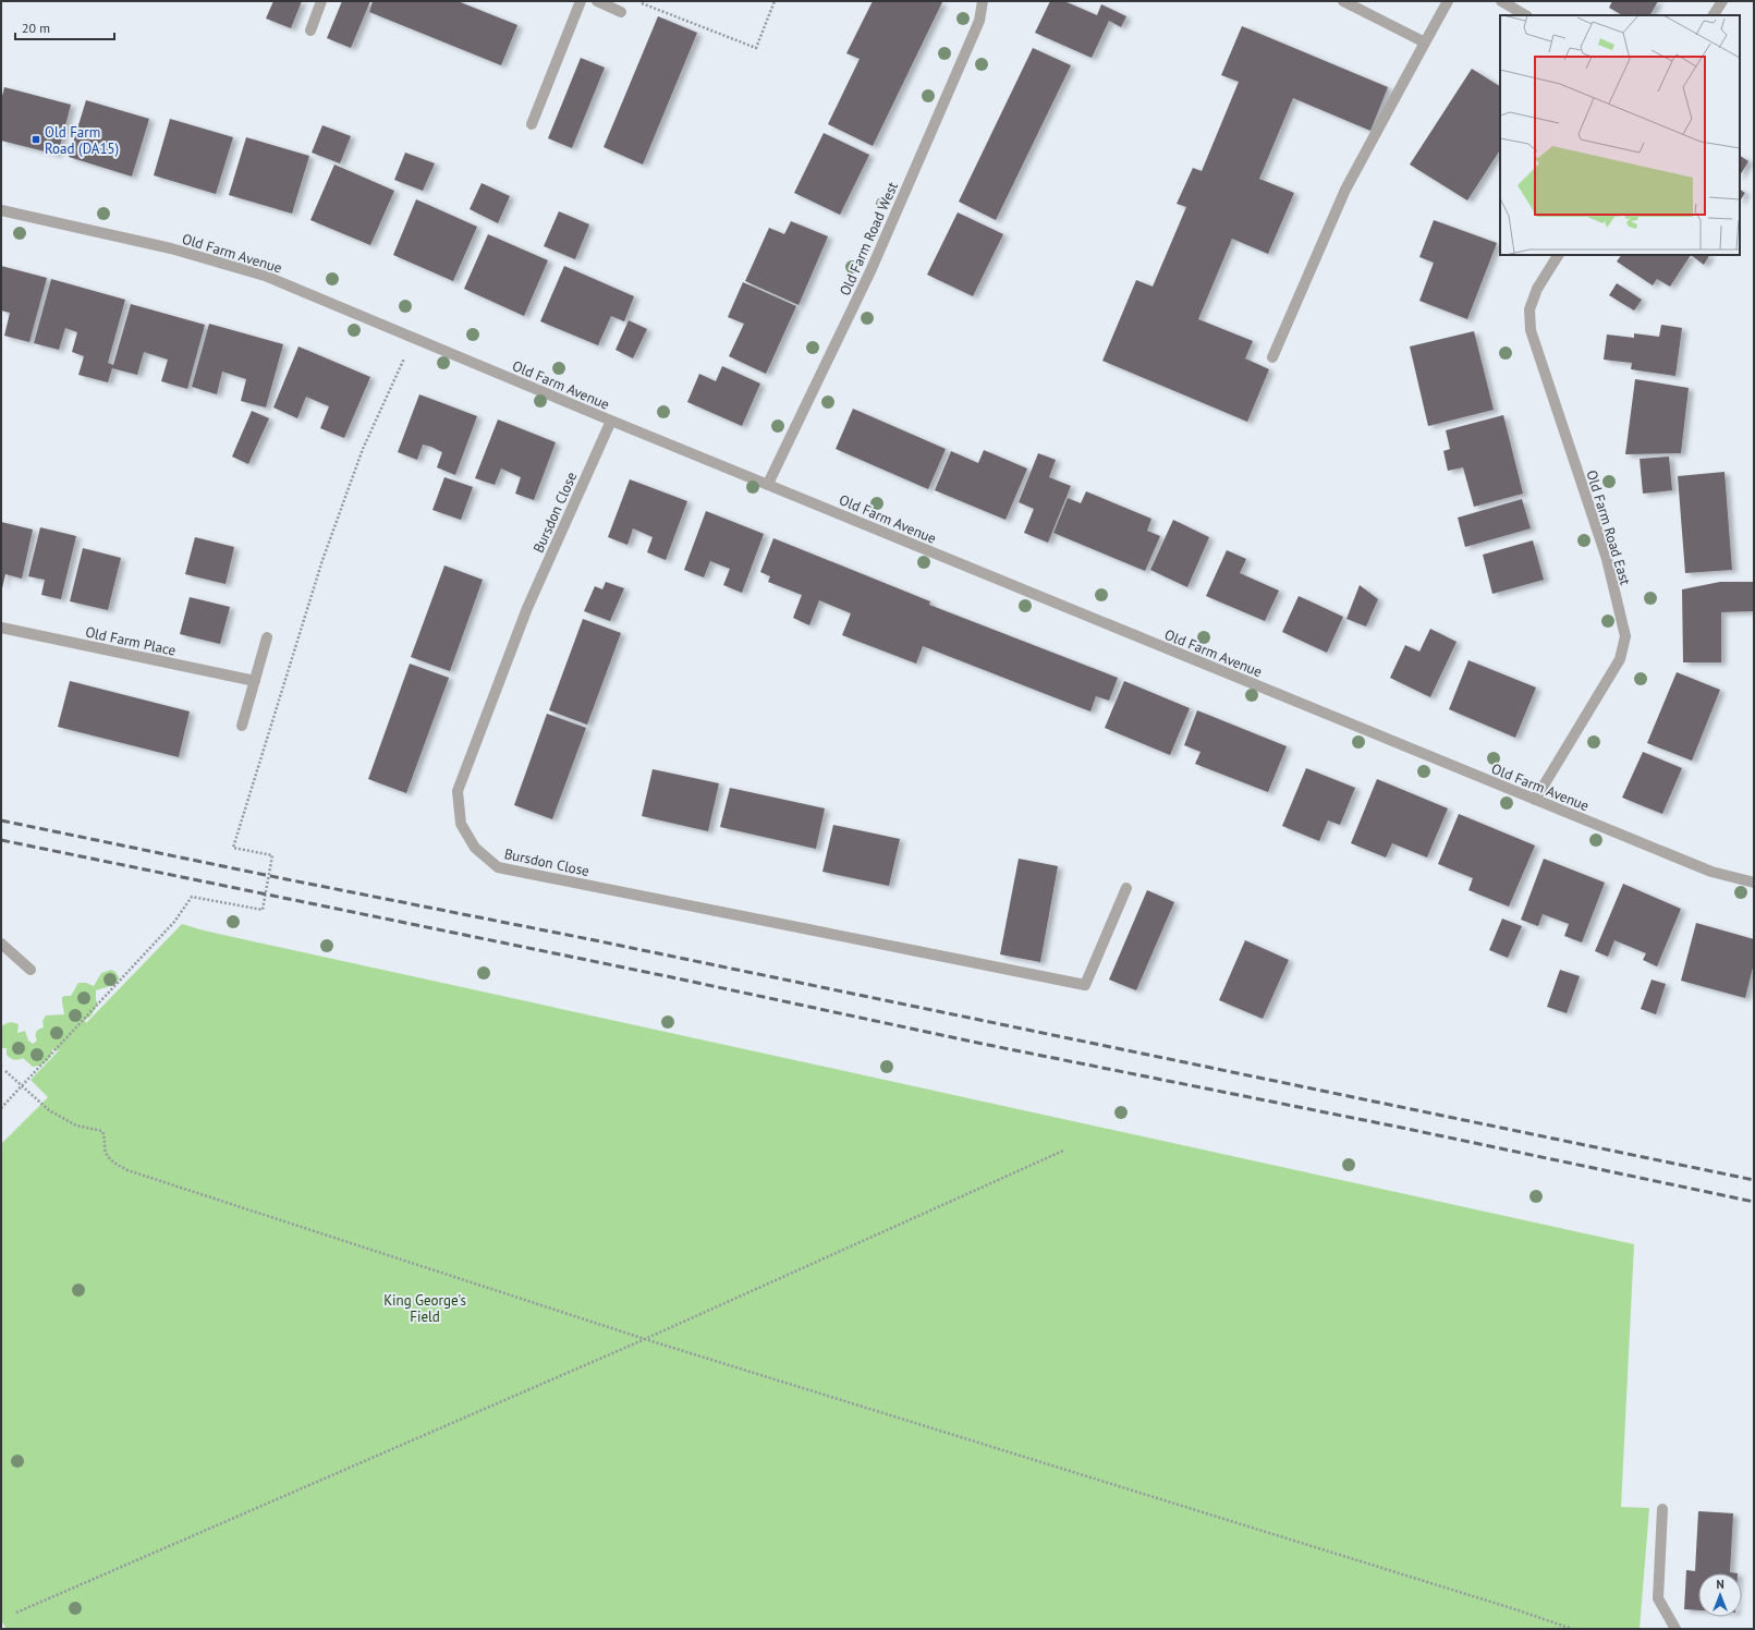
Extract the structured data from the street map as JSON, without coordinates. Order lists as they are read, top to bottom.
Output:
{
  "streets": {
    "street": [
      "Old Farm Road West",
      "Old Farm Avenue",
      "Bursdon Close",
      "Old Farm Road East",
      "Old Farm Place"
    ]
  },
  "crossings": [
    ["Old Farm Road West", "Old Farm Avenue"],
    ["Old Farm Avenue", "Bursdon Close"],
    ["Old Farm Avenue", "Old Farm Road East"]
  ],
  "parks": ["King George's Field"],
  "places": {
    "transit": ["Old Farm Road (DA15)"]
  },
  "scale_bar": "20 m",
  "north": "top"
}
